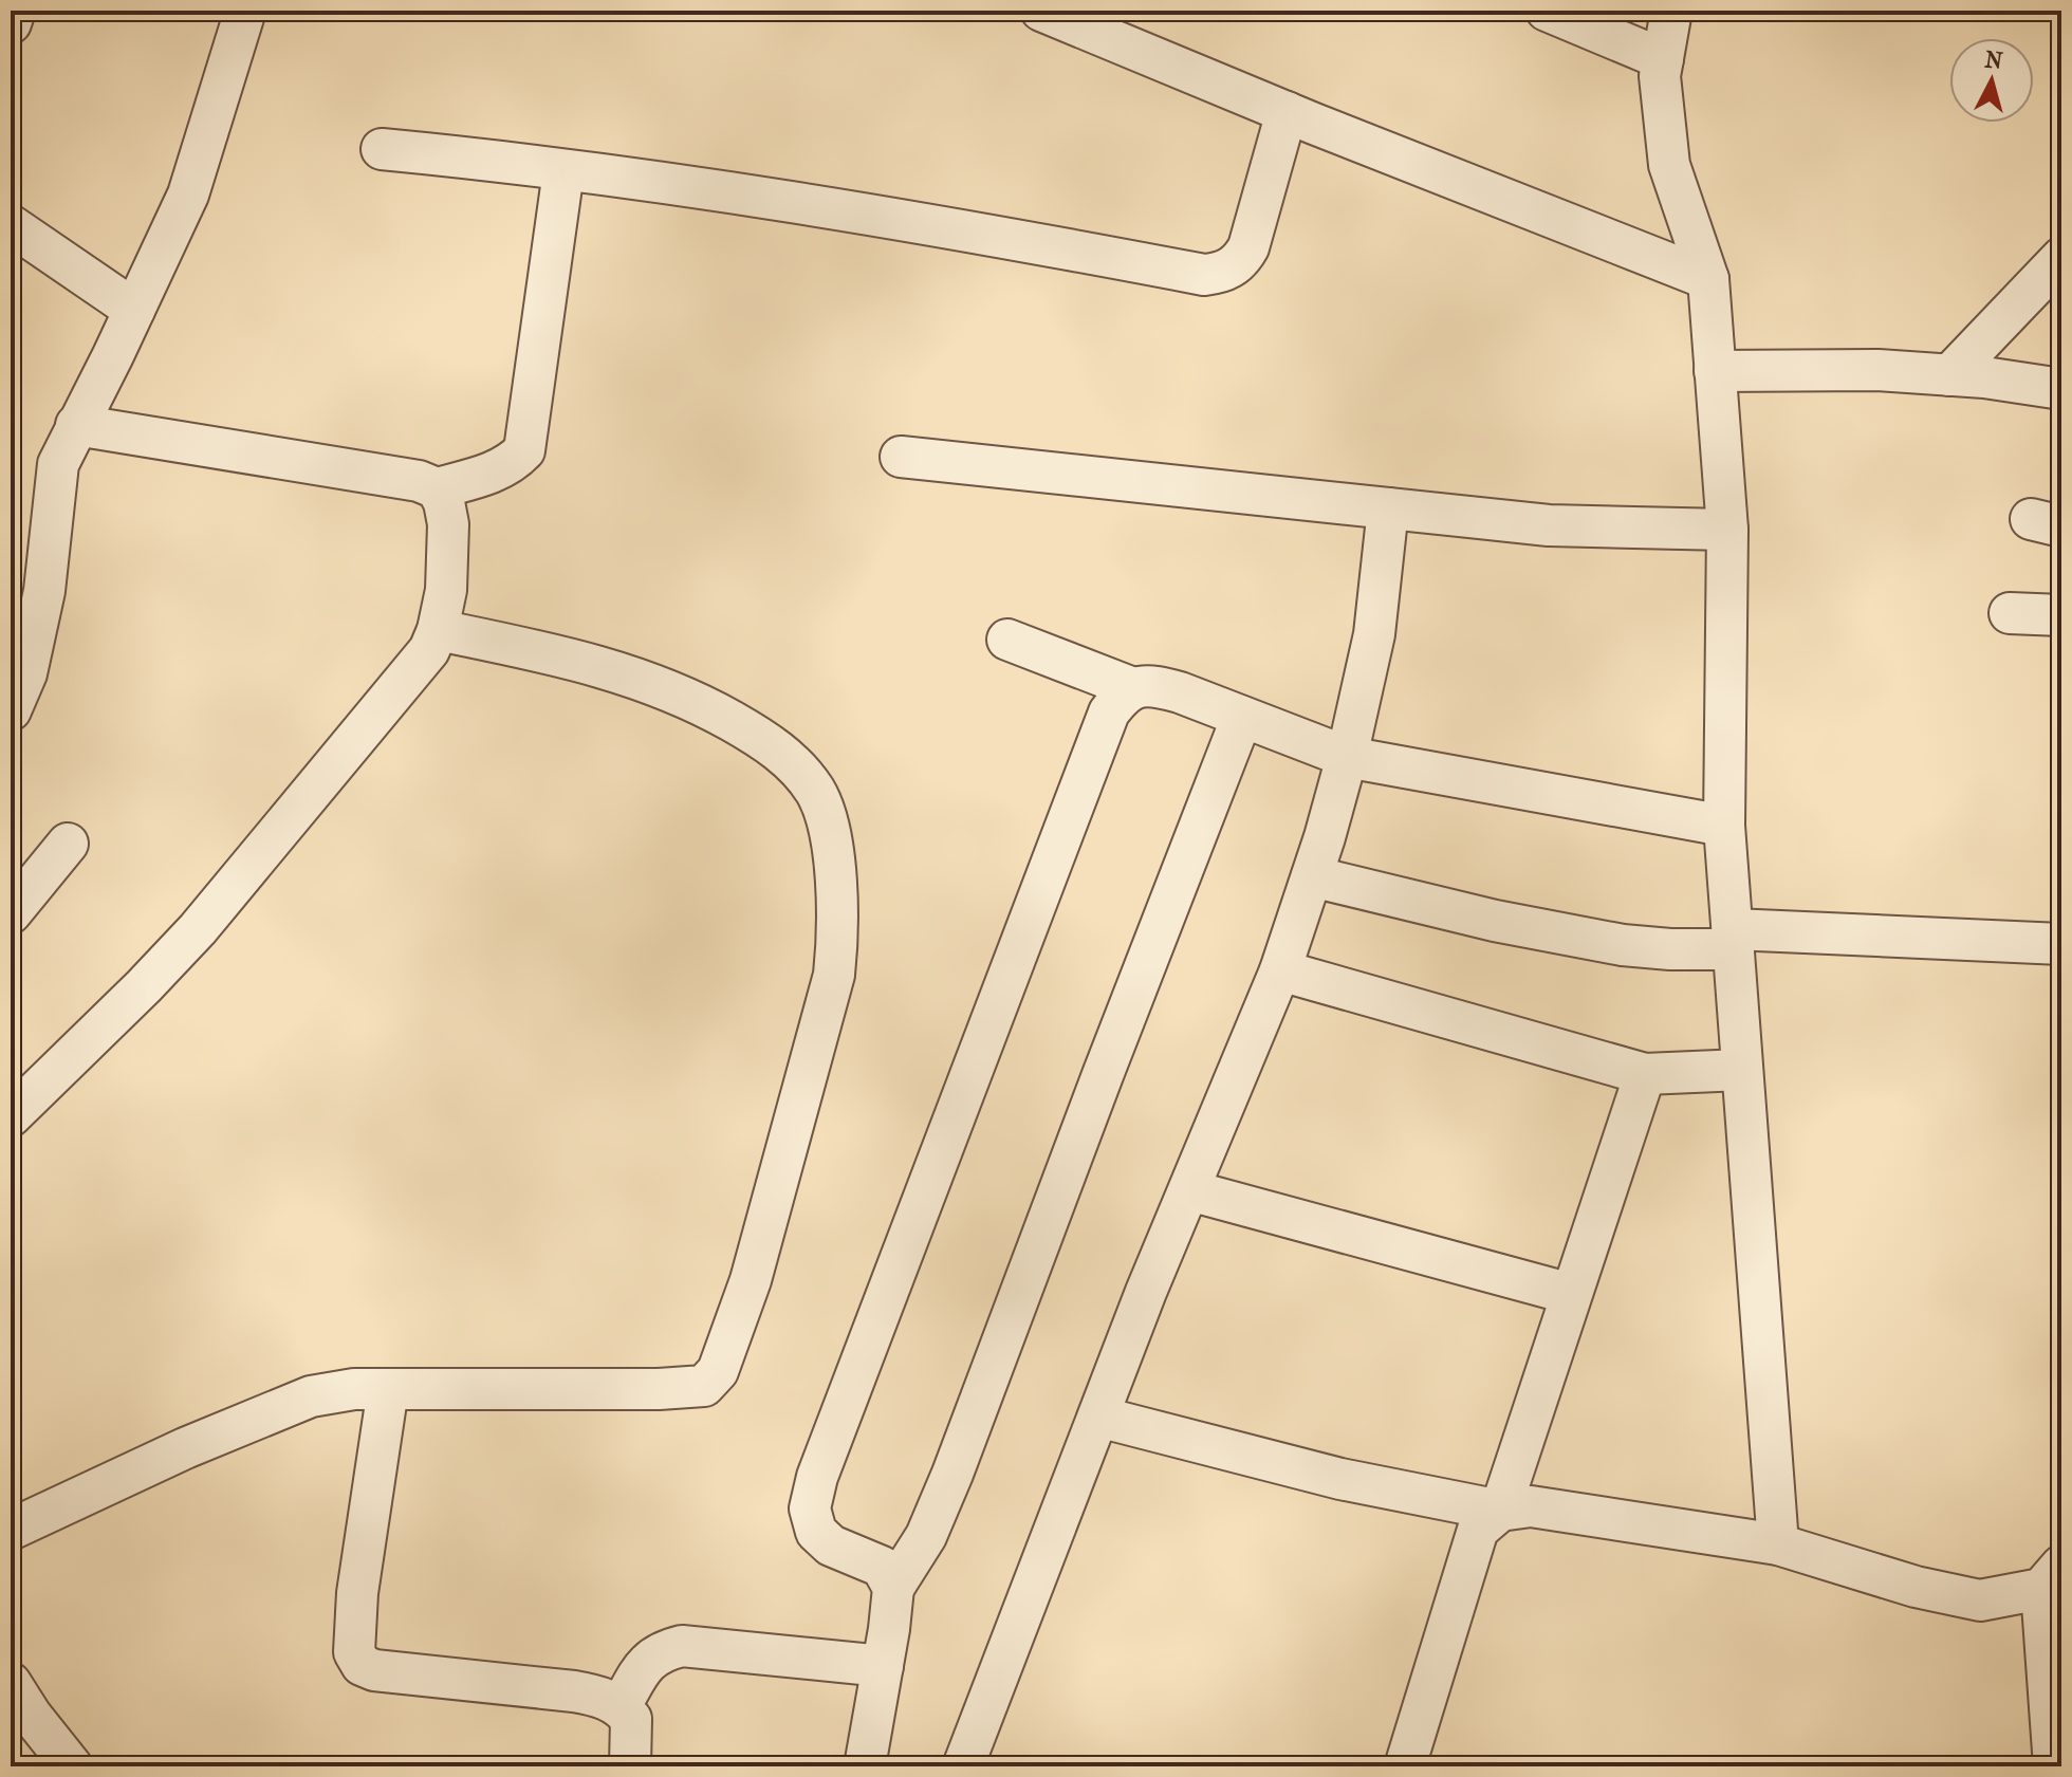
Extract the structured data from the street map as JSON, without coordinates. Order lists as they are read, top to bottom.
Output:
{
  "north": "top"
}
